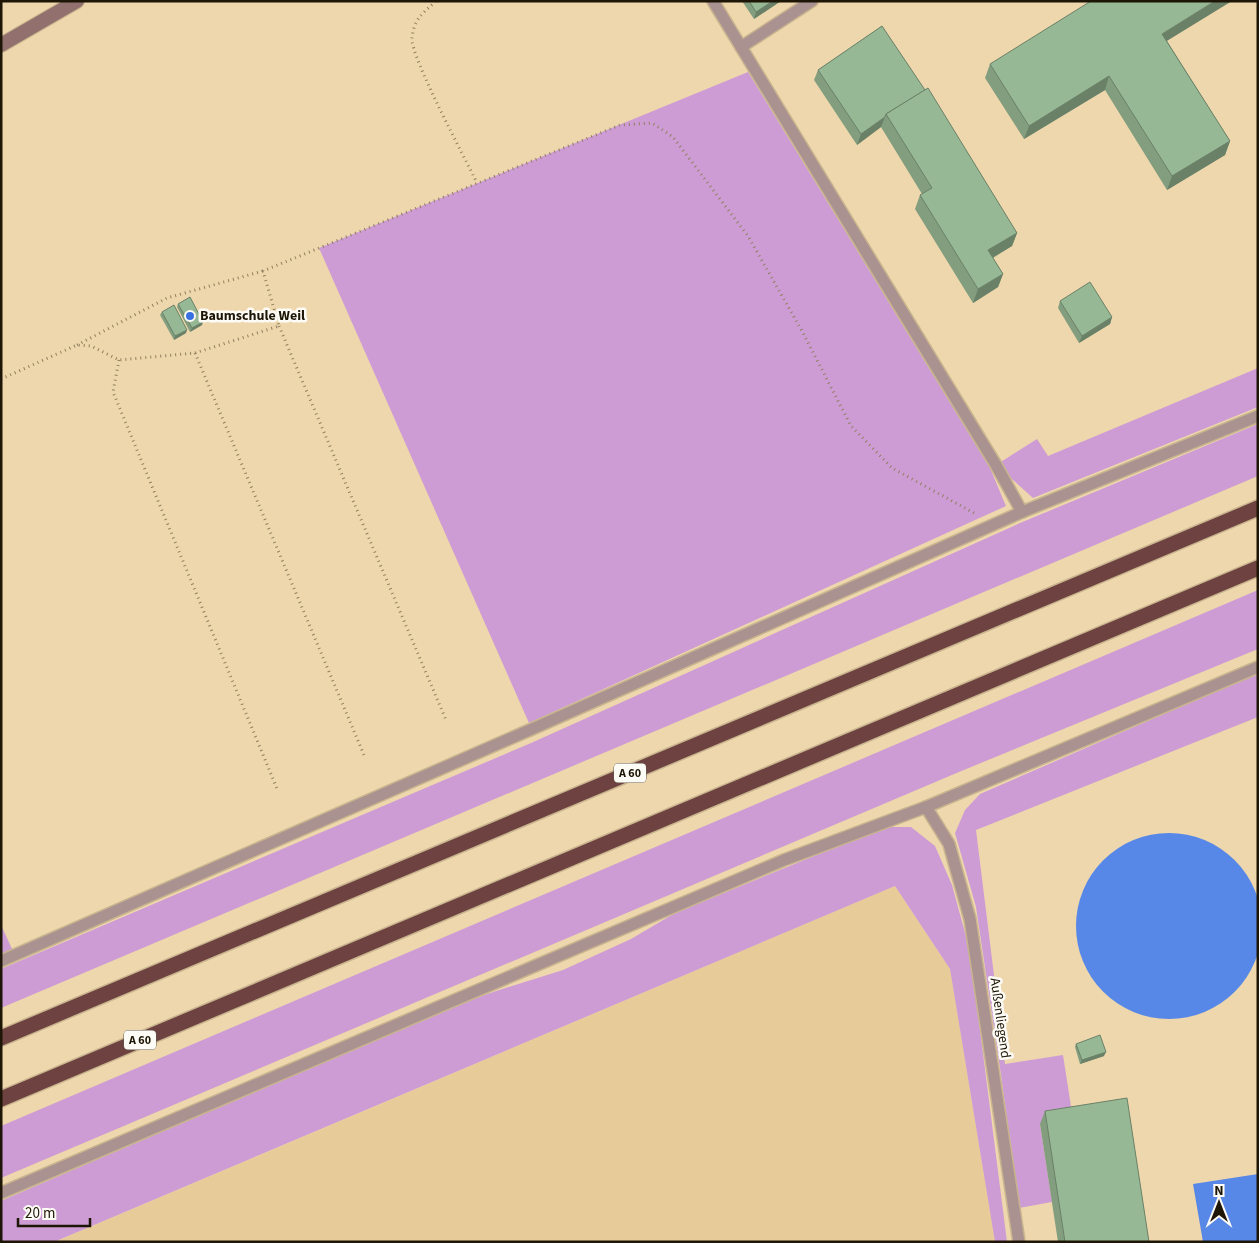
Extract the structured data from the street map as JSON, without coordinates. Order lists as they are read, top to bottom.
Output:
{
  "streets": {
    "highway": ["A 60"],
    "lane": ["Außenliegend"]
  },
  "places": ["Baumschule Weil"],
  "scale_bar": "20 m",
  "north": "top"
}
